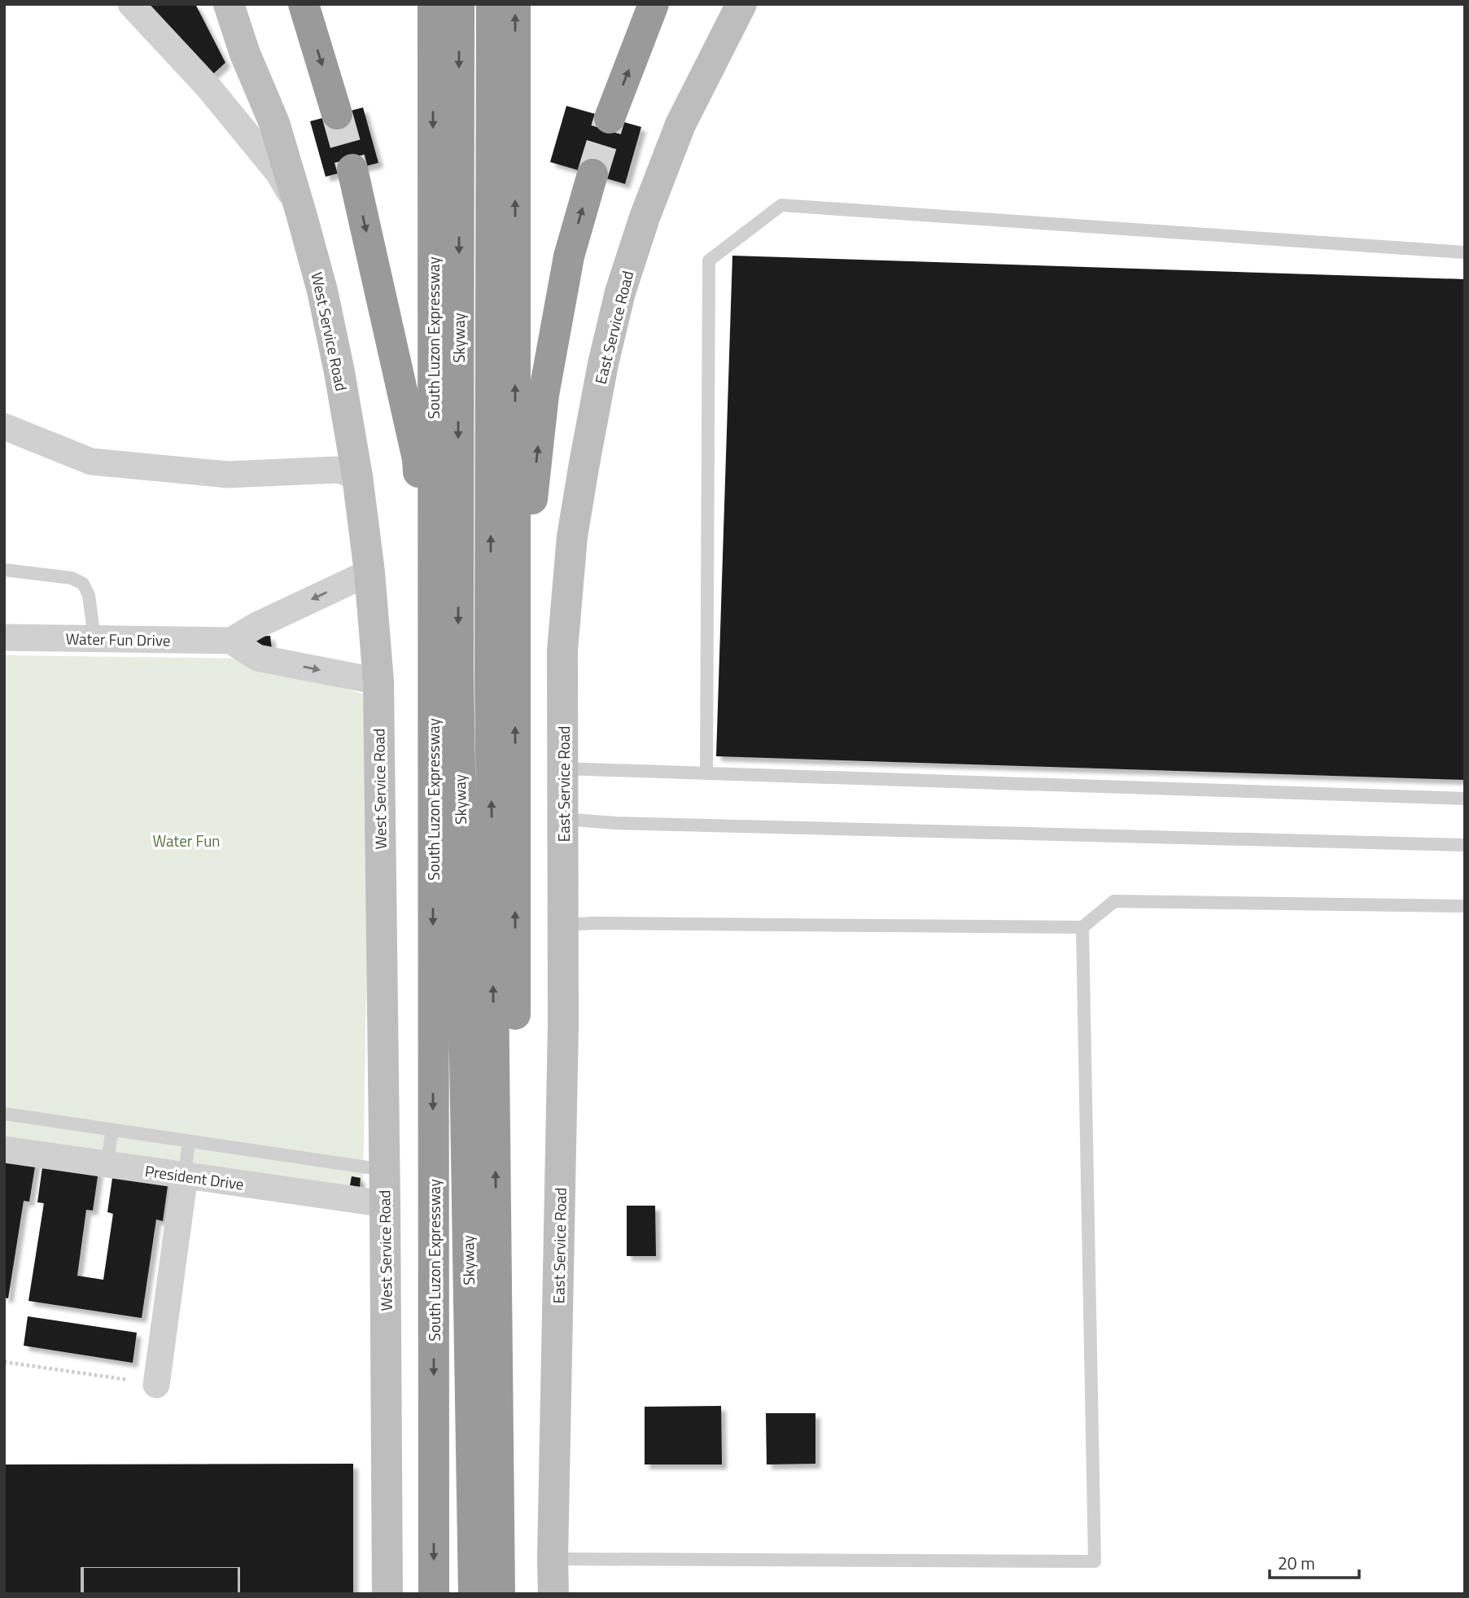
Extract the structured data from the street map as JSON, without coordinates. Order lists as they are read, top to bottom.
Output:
{
  "streets": {
    "highway": ["South Luzon Expressway", "Skyway"],
    "main road": ["East Service Road", "West Service Road"],
    "street": ["Water Fun Drive", "President Drive"]
  },
  "crossings": [
    ["West Service Road", "President Drive"]
  ],
  "parks": ["Water Fun"],
  "scale_bar": "20 m"
}
